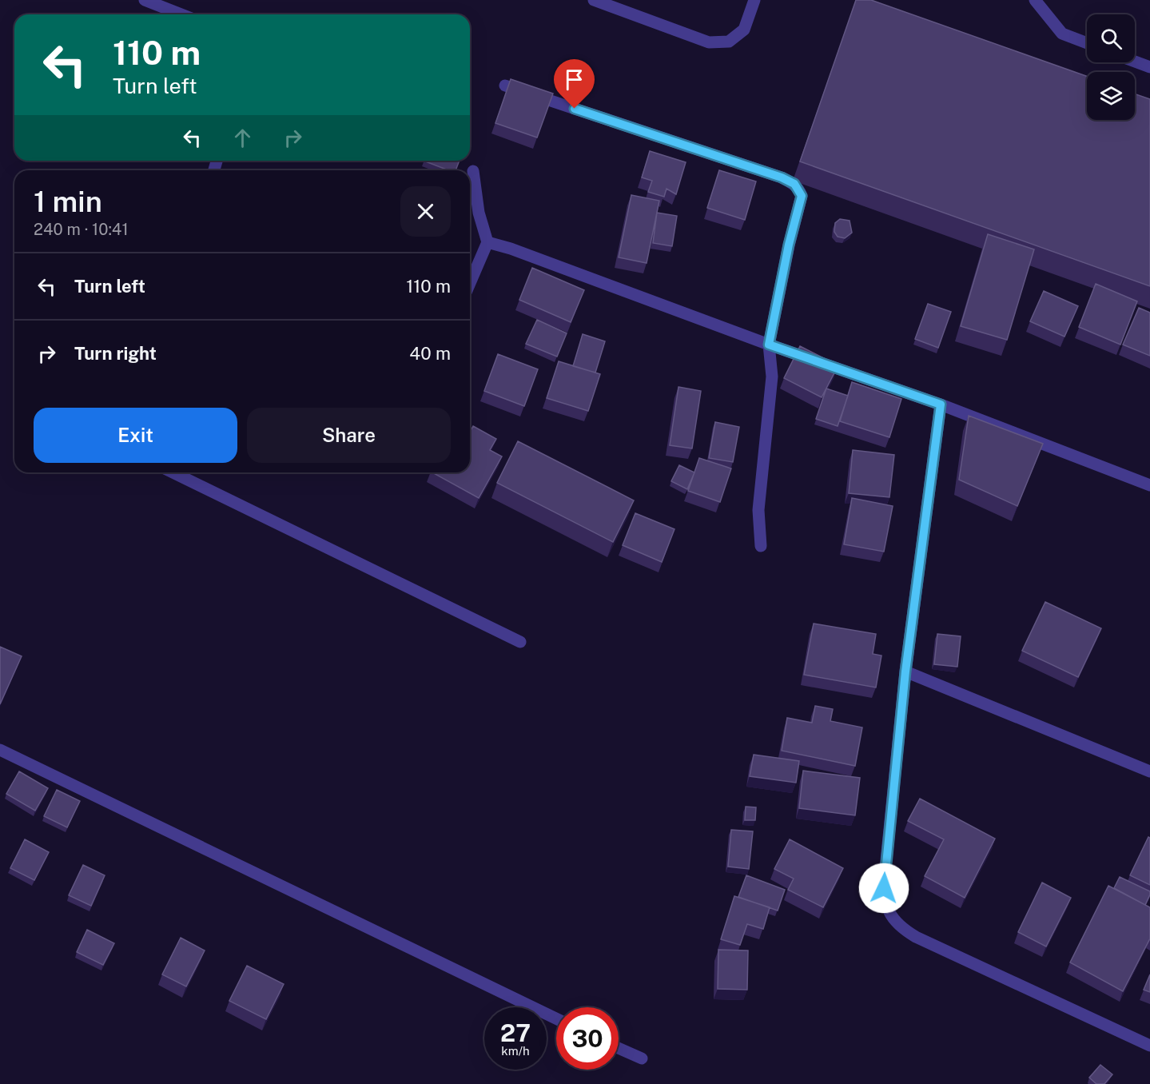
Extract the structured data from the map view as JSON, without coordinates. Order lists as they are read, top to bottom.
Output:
{
  "page": {
    "turn": ["110 m", "Turn left"],
    "heading": ["1 min", "240 m · 10:41"],
    "list": [
      {
        "name": "Turn left",
        "value": "110 m"
      },
      {
        "name": "Turn right",
        "value": "40 m"
      }
    ],
    "buttons": ["Exit", "Share"],
    "speed": "27 km/h",
    "limit": "30"
  }
}
